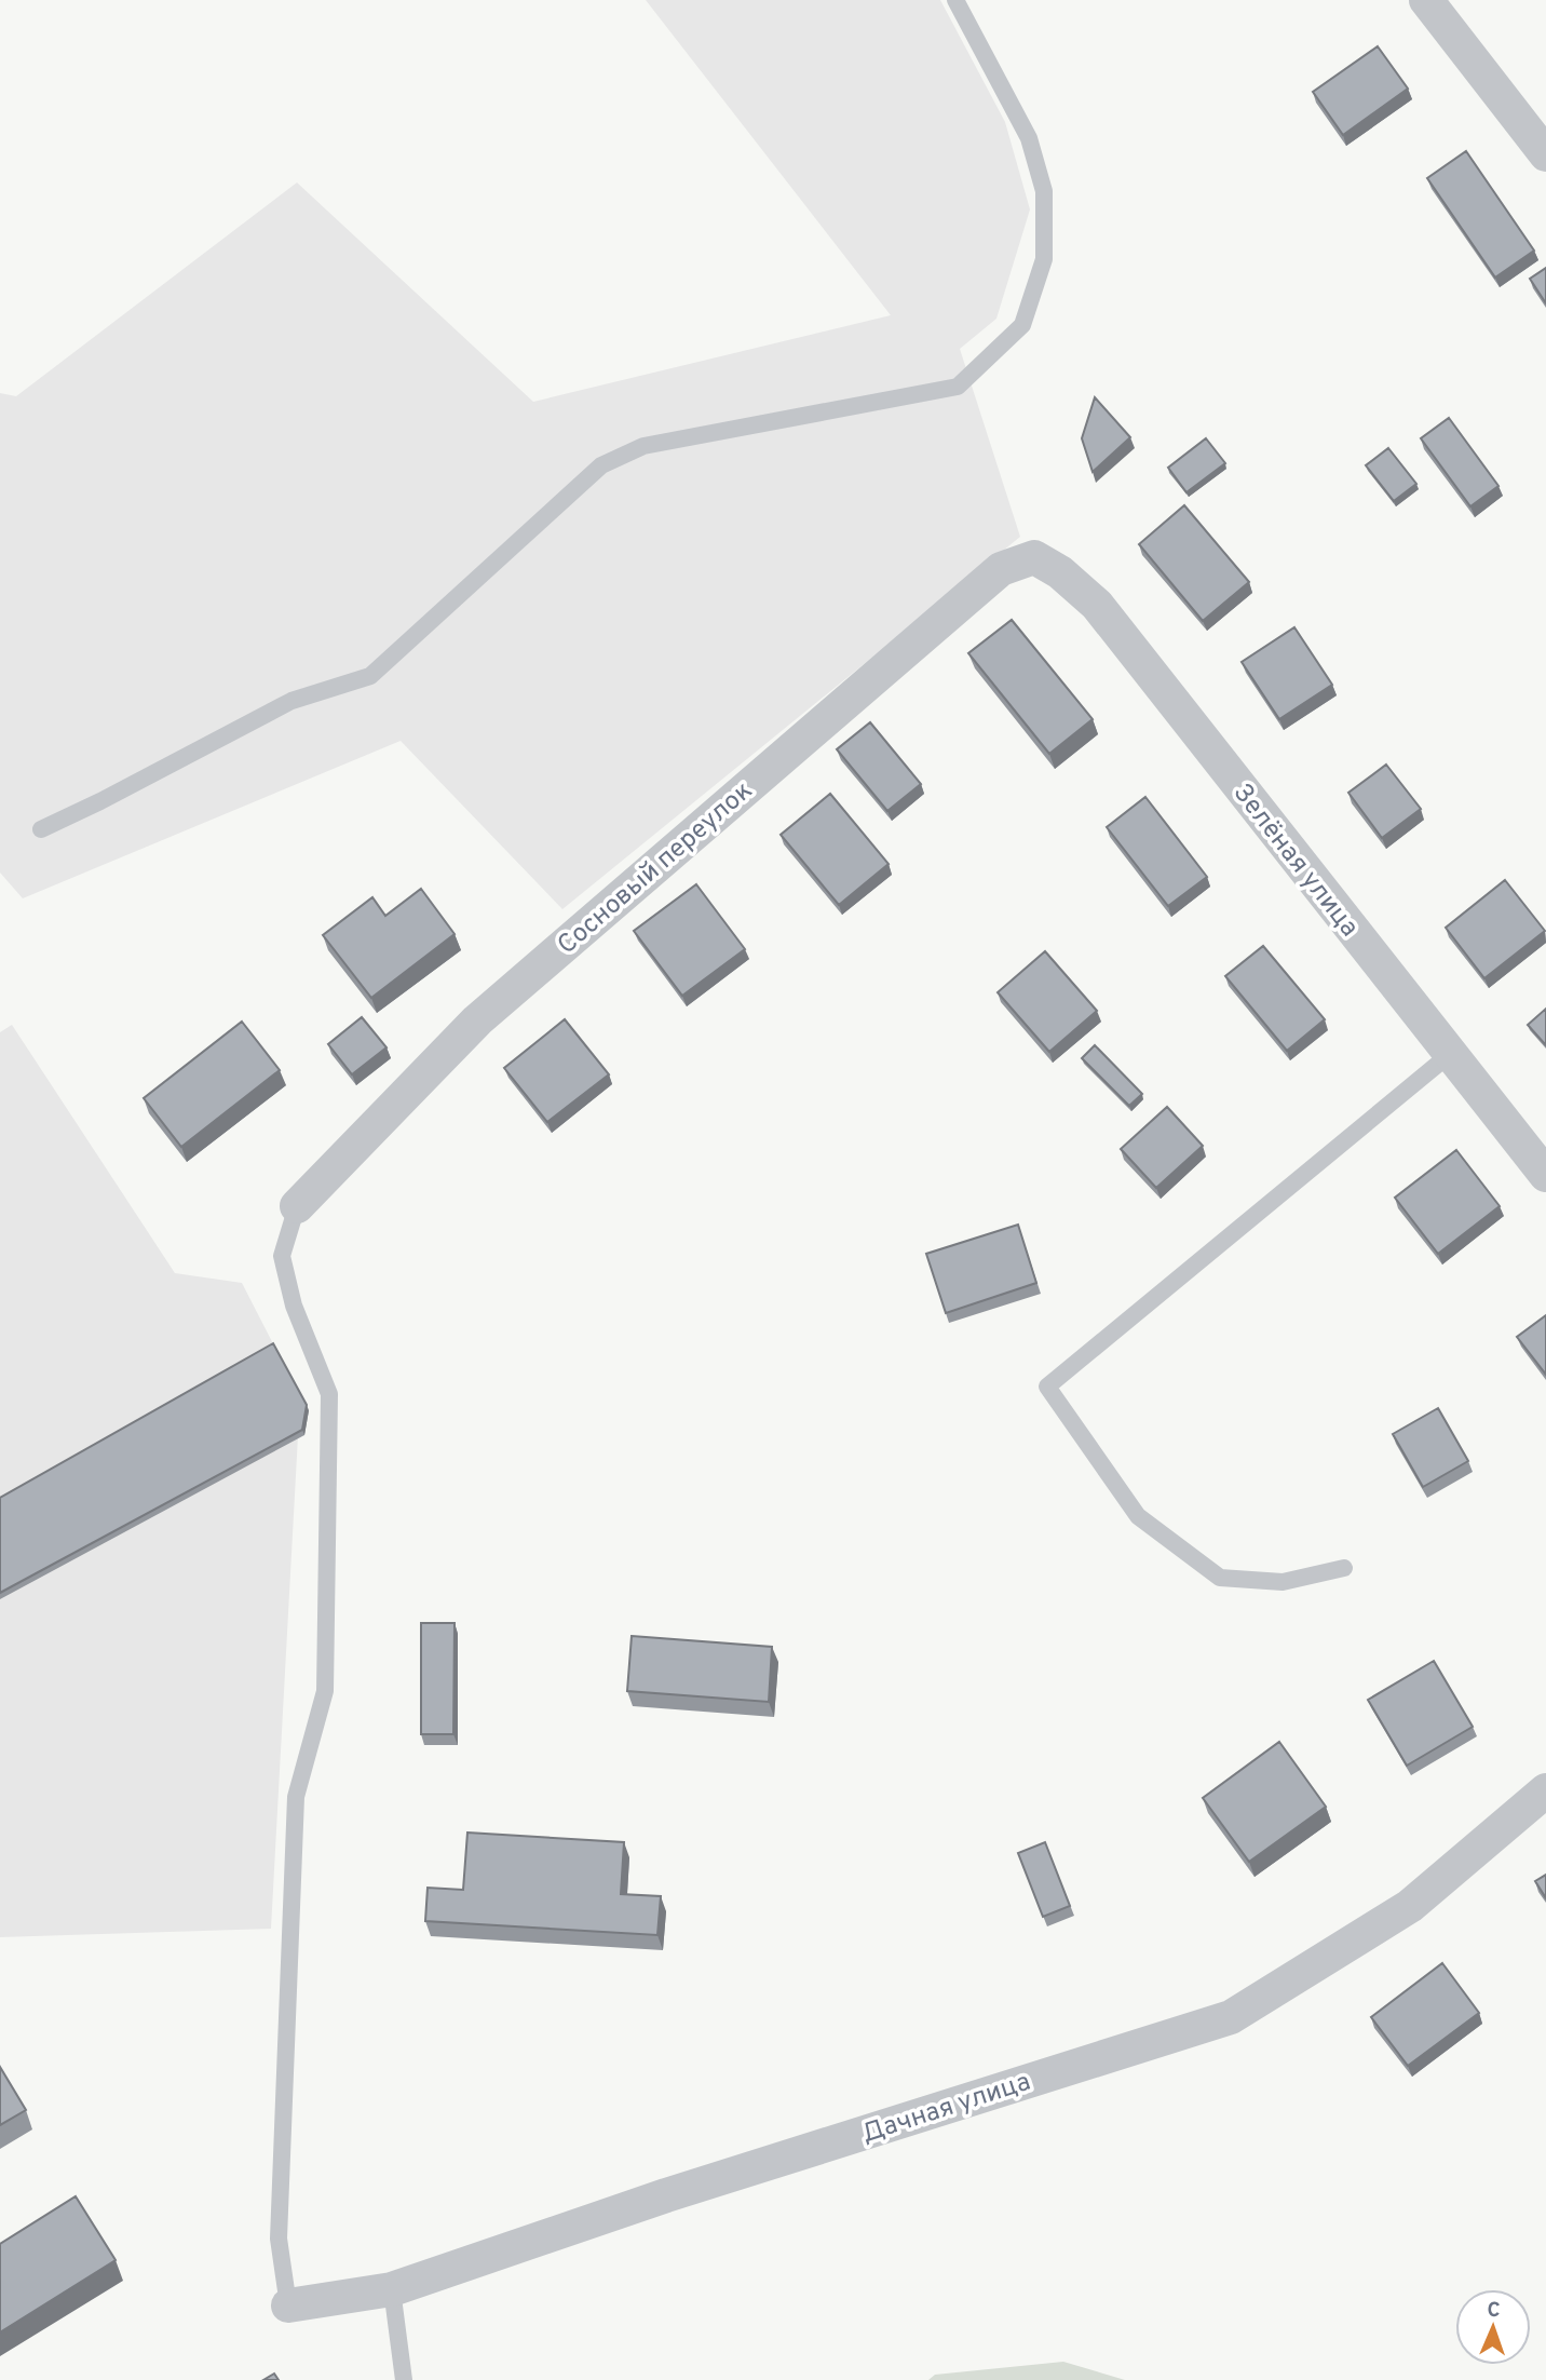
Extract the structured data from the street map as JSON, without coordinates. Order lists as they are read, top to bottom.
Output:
{
  "streets": {
    "street": ["Зелёная улица", "Сосновый переулок", "Дачная улица"]
  },
  "crossings": [
    ["Зелёная улица", "Сосновый переулок"]
  ],
  "north": "top"
}
